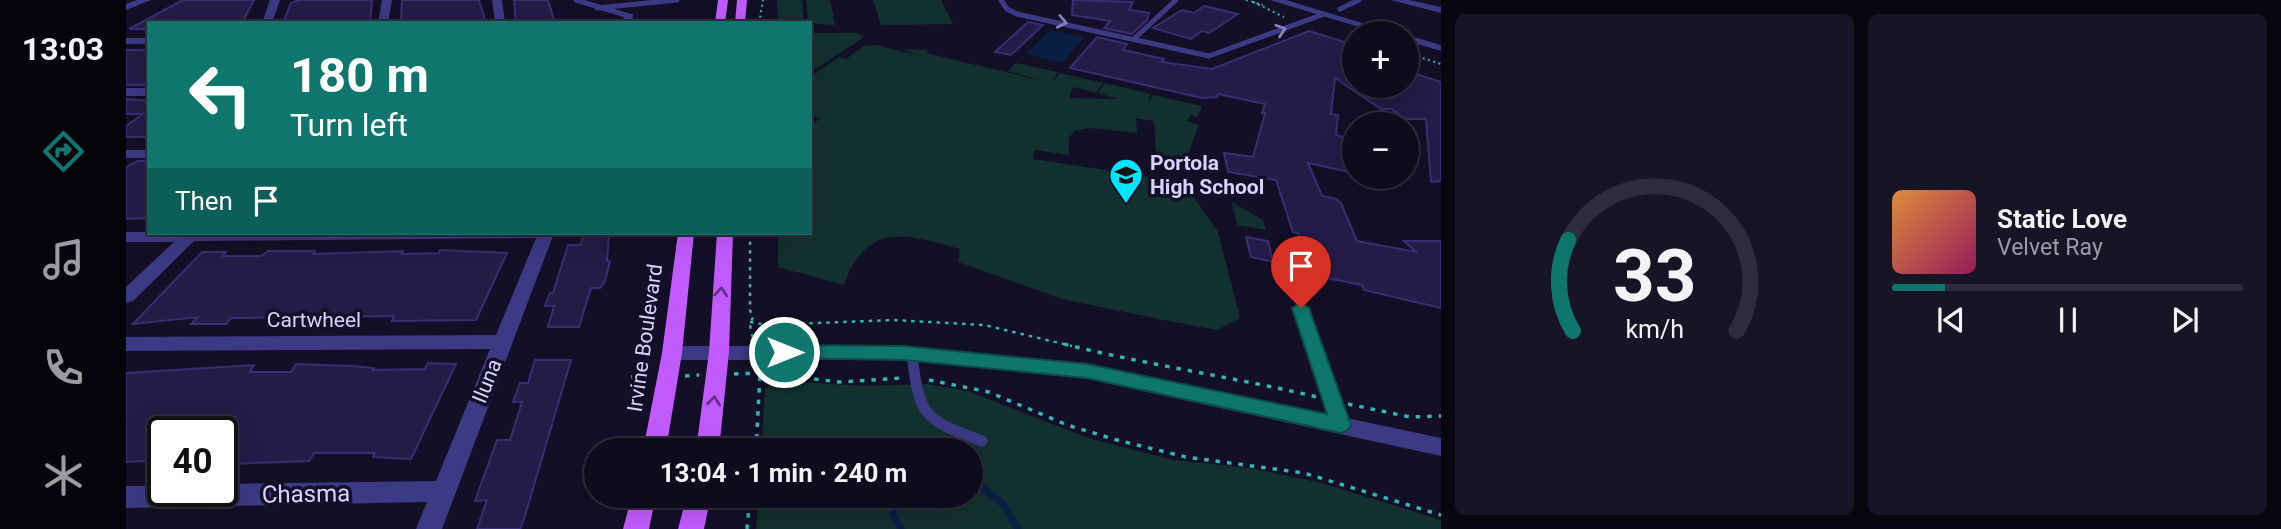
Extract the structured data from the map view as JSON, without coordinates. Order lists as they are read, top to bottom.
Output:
{
  "streets": {
    "main road": ["Irvine Boulevard"],
    "street": ["Cartwheel", "Iluna", "Chasma"]
  },
  "crossings": [
    ["Cartwheel", "Iluna"],
    ["Iluna", "Chasma"]
  ],
  "places": {
    "school or university": ["Portola High School"]
  },
  "page": {
    "tabs": "13:03",
    "map_buttons": ["+", "−"],
    "turn": ["180 m", "Turn left"],
    "then": "Then",
    "song": ["Static Love", "Velvet Ray"],
    "limit": "40",
    "trip": "13:04 · 1 min · 240 m",
    "gauge": ["33", "km/h"]
  }
}
